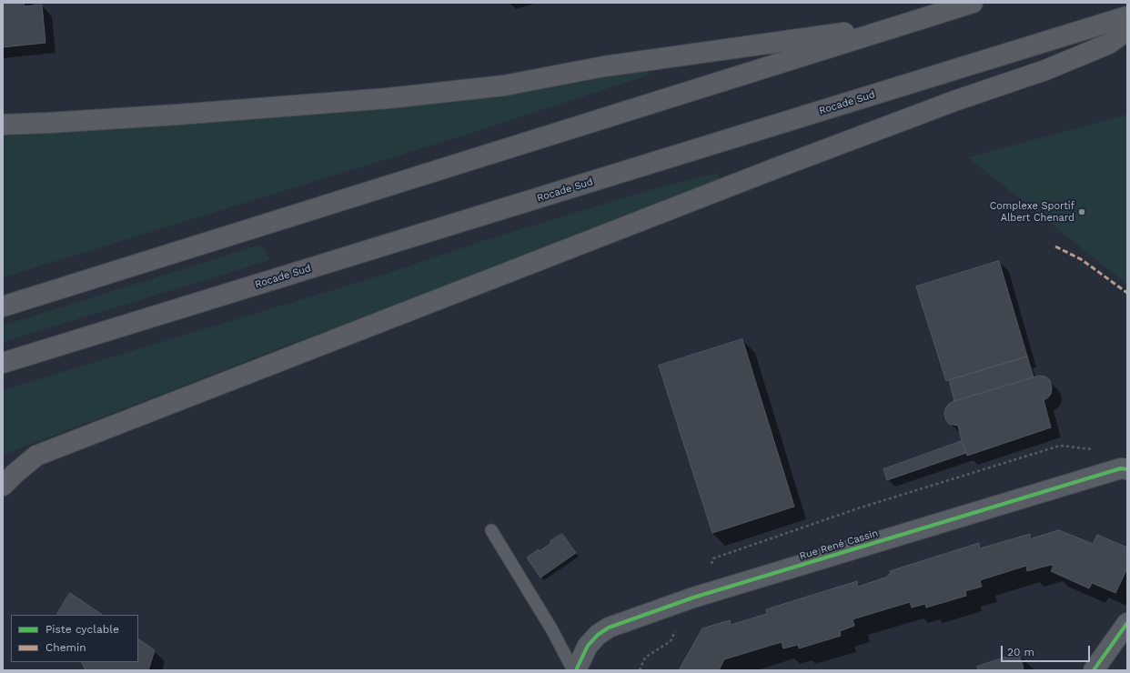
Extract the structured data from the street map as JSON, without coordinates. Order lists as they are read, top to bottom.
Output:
{
  "streets": {
    "highway": ["Rocade Sud"],
    "street": ["Rue René Cassin"]
  },
  "places": ["Complexe Sportif Albert Chenard"],
  "legend": ["Piste cyclable", "Chemin"],
  "scale_bar": "20 m"
}
